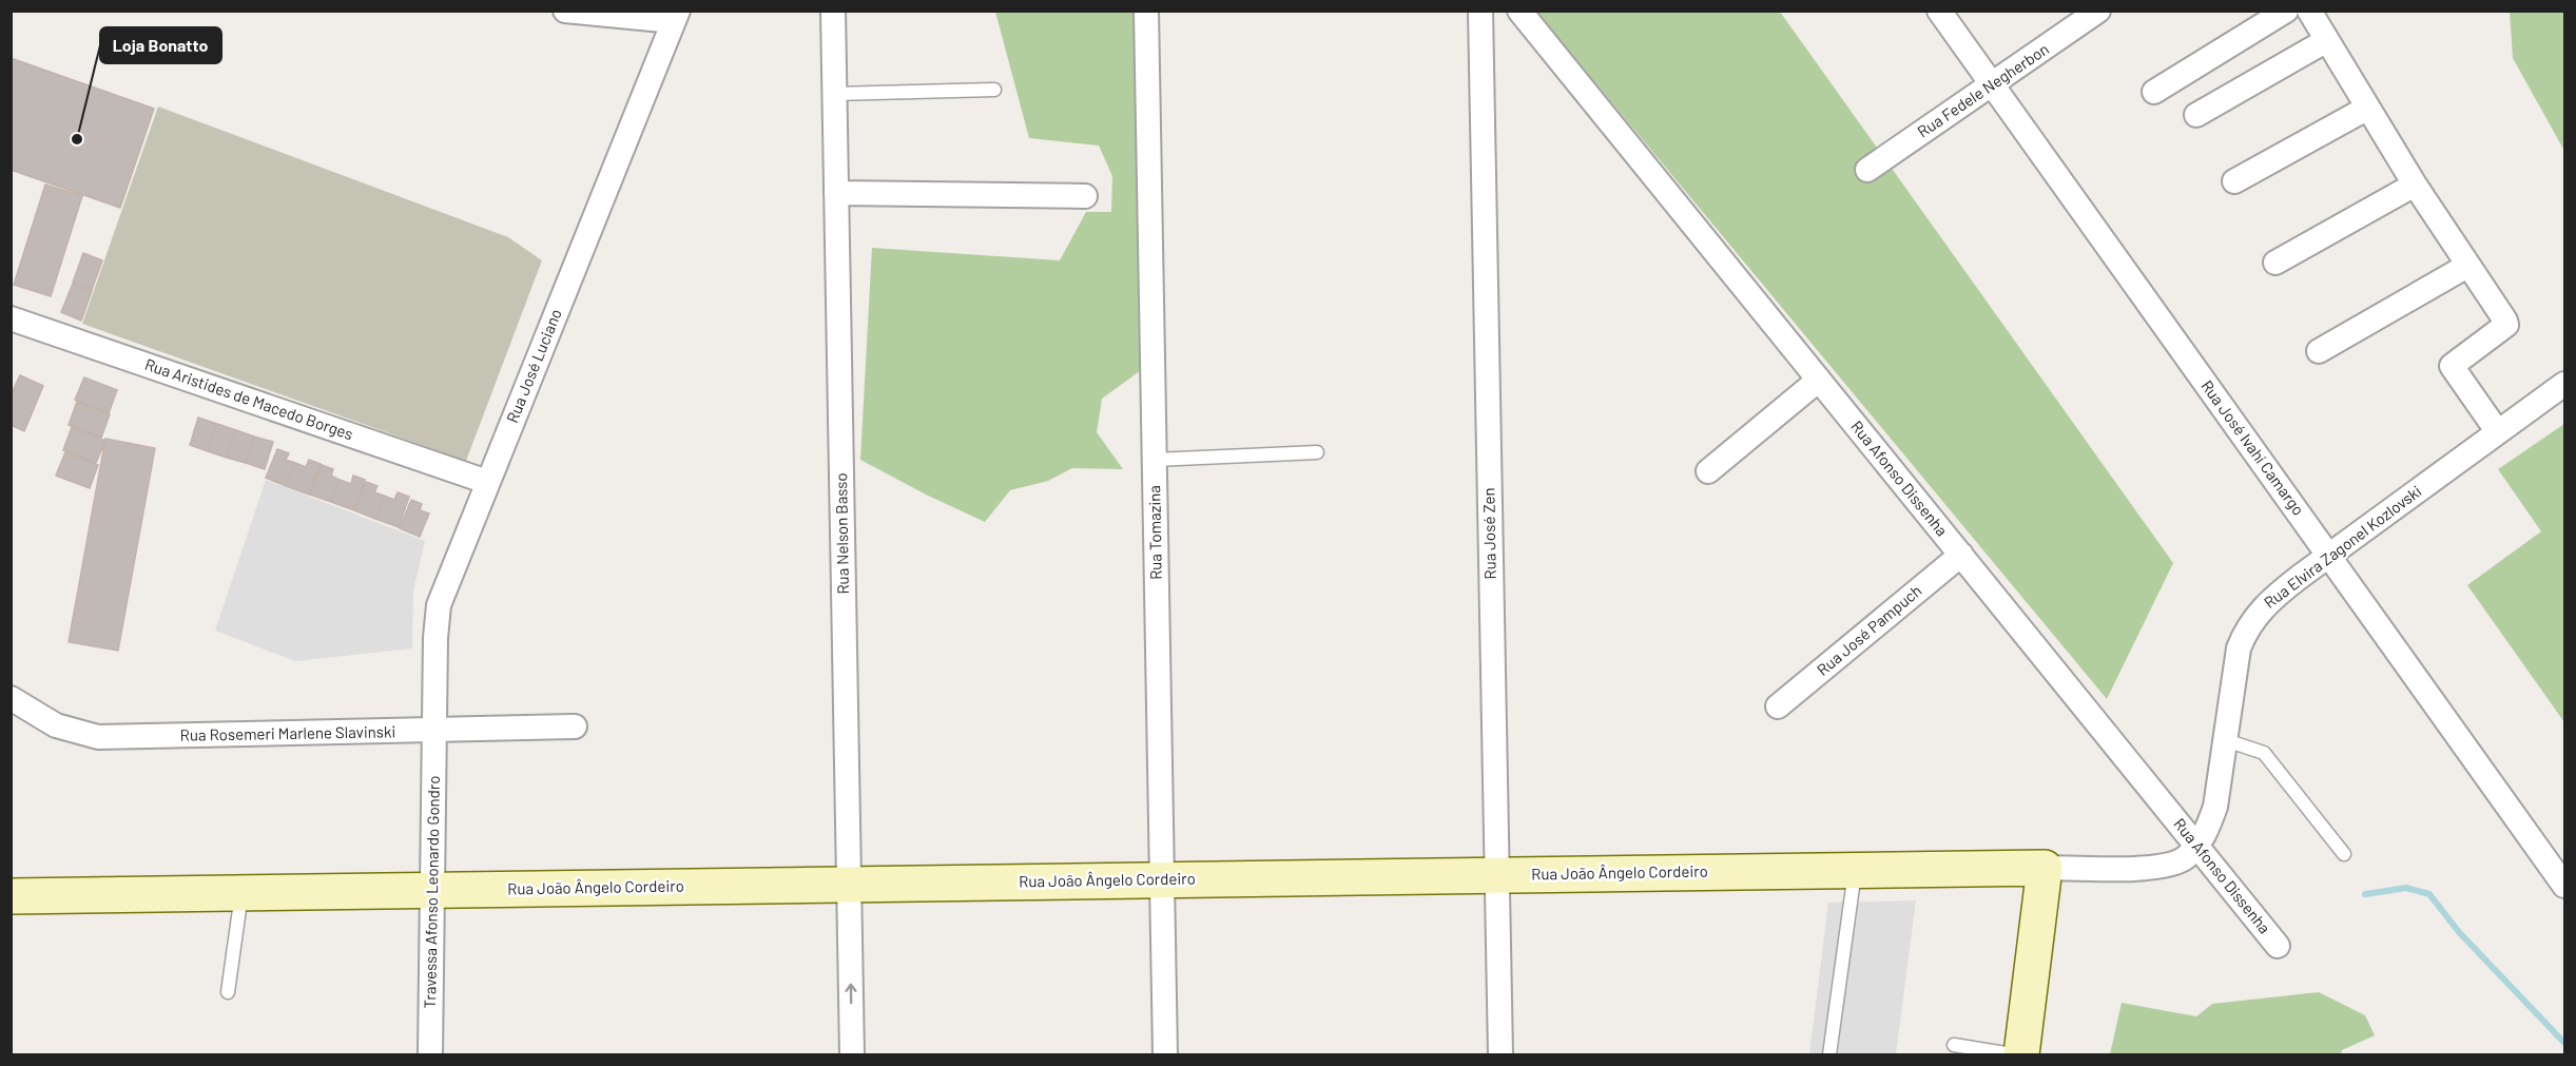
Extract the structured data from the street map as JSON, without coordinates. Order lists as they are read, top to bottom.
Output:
{
  "streets": {
    "street": [
      "Rua Fedele Negherbon",
      "Rua José Luciano",
      "Rua Aristides de Macedo Borges",
      "Rua José Ivahí Camargo",
      "Rua Afonso Dissenha",
      "Rua Tomazina",
      "Rua Nelson Basso",
      "Rua José Zen",
      "Rua Elvira Zagonel Kozlovski",
      "Rua José Pampuch",
      "Rua Rosemeri Marlene Slavinski",
      "Rua João Ângelo Cordeiro",
      "Travessa Afonso Leonardo Gondro"
    ]
  },
  "crossings": [
    ["Rua Fedele Negherbon", "Rua José Ivahí Camargo"],
    ["Rua José Luciano", "Rua Aristides de Macedo Borges"],
    ["Rua José Luciano", "Rua Rosemeri Marlene Slavinski"],
    ["Rua José Luciano", "Travessa Afonso Leonardo Gondro"],
    ["Rua José Ivahí Camargo", "Rua Elvira Zagonel Kozlovski"],
    ["Rua Afonso Dissenha", "Rua Elvira Zagonel Kozlovski"],
    ["Rua Afonso Dissenha", "Rua José Pampuch"],
    ["Rua Afonso Dissenha", "Rua João Ângelo Cordeiro"],
    ["Rua Tomazina", "Rua João Ângelo Cordeiro"],
    ["Rua Nelson Basso", "Rua João Ângelo Cordeiro"],
    ["Rua José Zen", "Rua João Ângelo Cordeiro"],
    ["Rua Elvira Zagonel Kozlovski", "Rua João Ângelo Cordeiro"],
    ["Rua Rosemeri Marlene Slavinski", "Travessa Afonso Leonardo Gondro"],
    ["Rua João Ângelo Cordeiro", "Travessa Afonso Leonardo Gondro"]
  ],
  "places": ["Loja Bonatto"]
}
